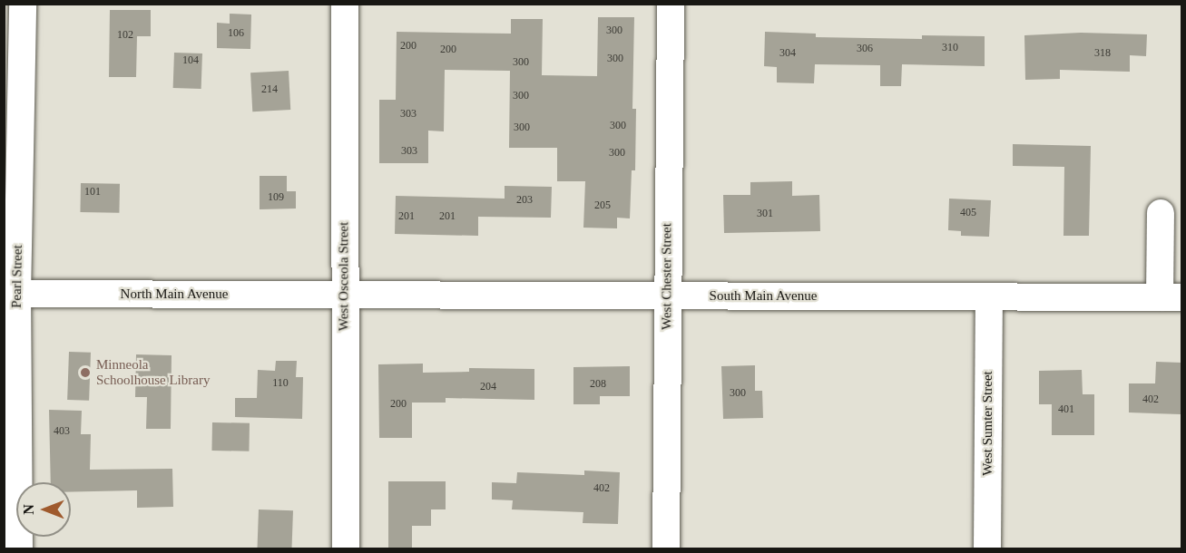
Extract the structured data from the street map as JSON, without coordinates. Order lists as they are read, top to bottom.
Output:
{
  "streets": {
    "street": [
      "Pearl Street",
      "West Osceola Street",
      "West Chester Street",
      "North Main Avenue",
      "South Main Avenue",
      "West Sumter Street"
    ]
  },
  "crossings": [
    ["Pearl Street", "North Main Avenue"],
    ["West Osceola Street", "North Main Avenue"],
    ["West Osceola Street", "South Main Avenue"],
    ["West Chester Street", "South Main Avenue"],
    ["North Main Avenue", "South Main Avenue"],
    ["South Main Avenue", "West Sumter Street"]
  ],
  "places": ["Minneola Schoolhouse Library"],
  "house_numbers": [
    "300",
    "106",
    "102",
    "200",
    "310",
    "306",
    "200",
    "304",
    "318",
    "300",
    "104",
    "300",
    "214",
    "300",
    "303",
    "300",
    "300",
    "303",
    "300",
    "101",
    "109",
    "203",
    "205",
    "405",
    "301",
    "201",
    "201",
    "110",
    "208",
    "204",
    "300",
    "402",
    "200",
    "401",
    "403",
    "402"
  ],
  "north": "left"
}
